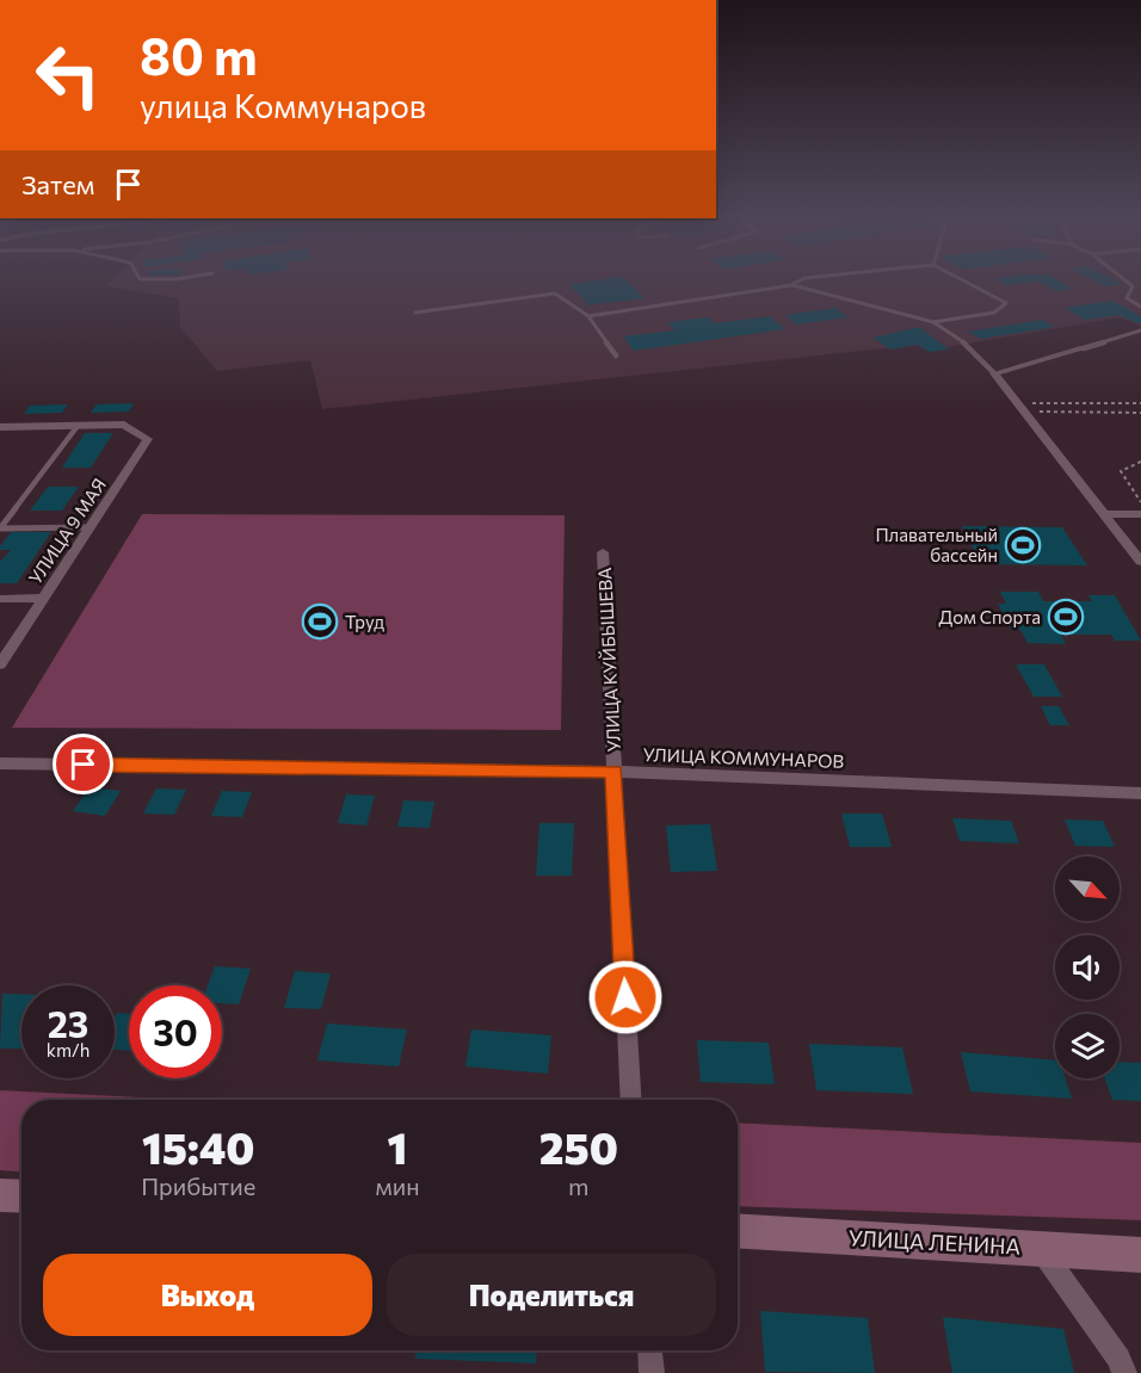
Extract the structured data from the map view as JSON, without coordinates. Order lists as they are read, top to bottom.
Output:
{
  "streets": {
    "street": [
      "УЛИЦА 9 МАЯ",
      "УЛИЦА КУЙБЫШЕВА",
      "УЛИЦА КОММУНАРОВ",
      "УЛИЦА ЛЕНИНА"
    ]
  },
  "crossings": [
    ["УЛИЦА КУЙБЫШЕВА", "УЛИЦА КОММУНАРОВ"]
  ],
  "places": {
    "sports": ["Плавательный бассейн", "Дом Спорта", "Труд"]
  },
  "north": "bottom right",
  "page": {
    "turn": ["80 m", "улица Коммунаров"],
    "then": "Затем",
    "speed": "23 km/h",
    "limit": "30",
    "eta": [
      "15:40",
      "Прибытие",
      "1",
      "мин",
      "250",
      "m"
    ],
    "buttons": ["Выход", "Поделиться"]
  }
}
